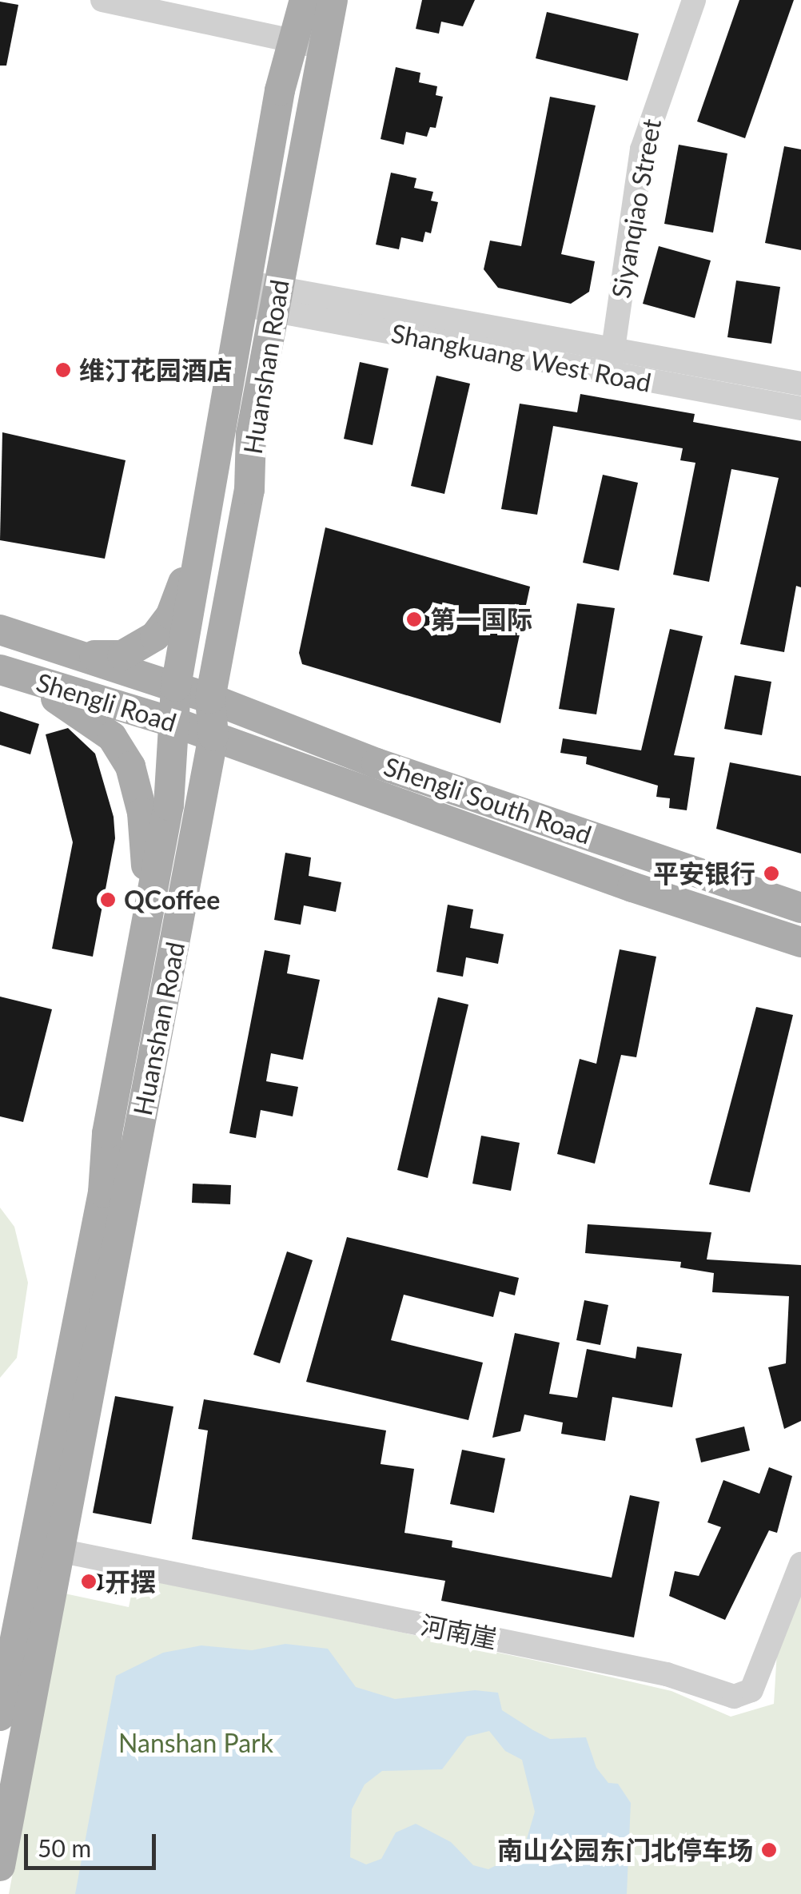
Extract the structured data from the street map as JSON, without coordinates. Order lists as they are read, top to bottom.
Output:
{
  "streets": {
    "main road": ["Huanshan Road", "Shengli Road", "Shengli South Road"],
    "street": ["Siyanqiao Street", "Shangkuang West Road", "河南崖"]
  },
  "crossings": [
    ["Siyanqiao Street", "Shangkuang West Road"],
    ["Shangkuang West Road", "Huanshan Road"],
    ["Huanshan Road", "Shengli Road"],
    ["Huanshan Road", "Shengli South Road"],
    ["Huanshan Road", "河南崖"],
    ["Shengli Road", "Shengli South Road"]
  ],
  "parks": ["Nanshan Park"],
  "places": [
    "维汀花园酒店",
    "第一国际",
    "平安银行",
    "QCoffee",
    "开摆",
    "南山公园东门北停车场"
  ],
  "scale_bar": "50 m"
}
